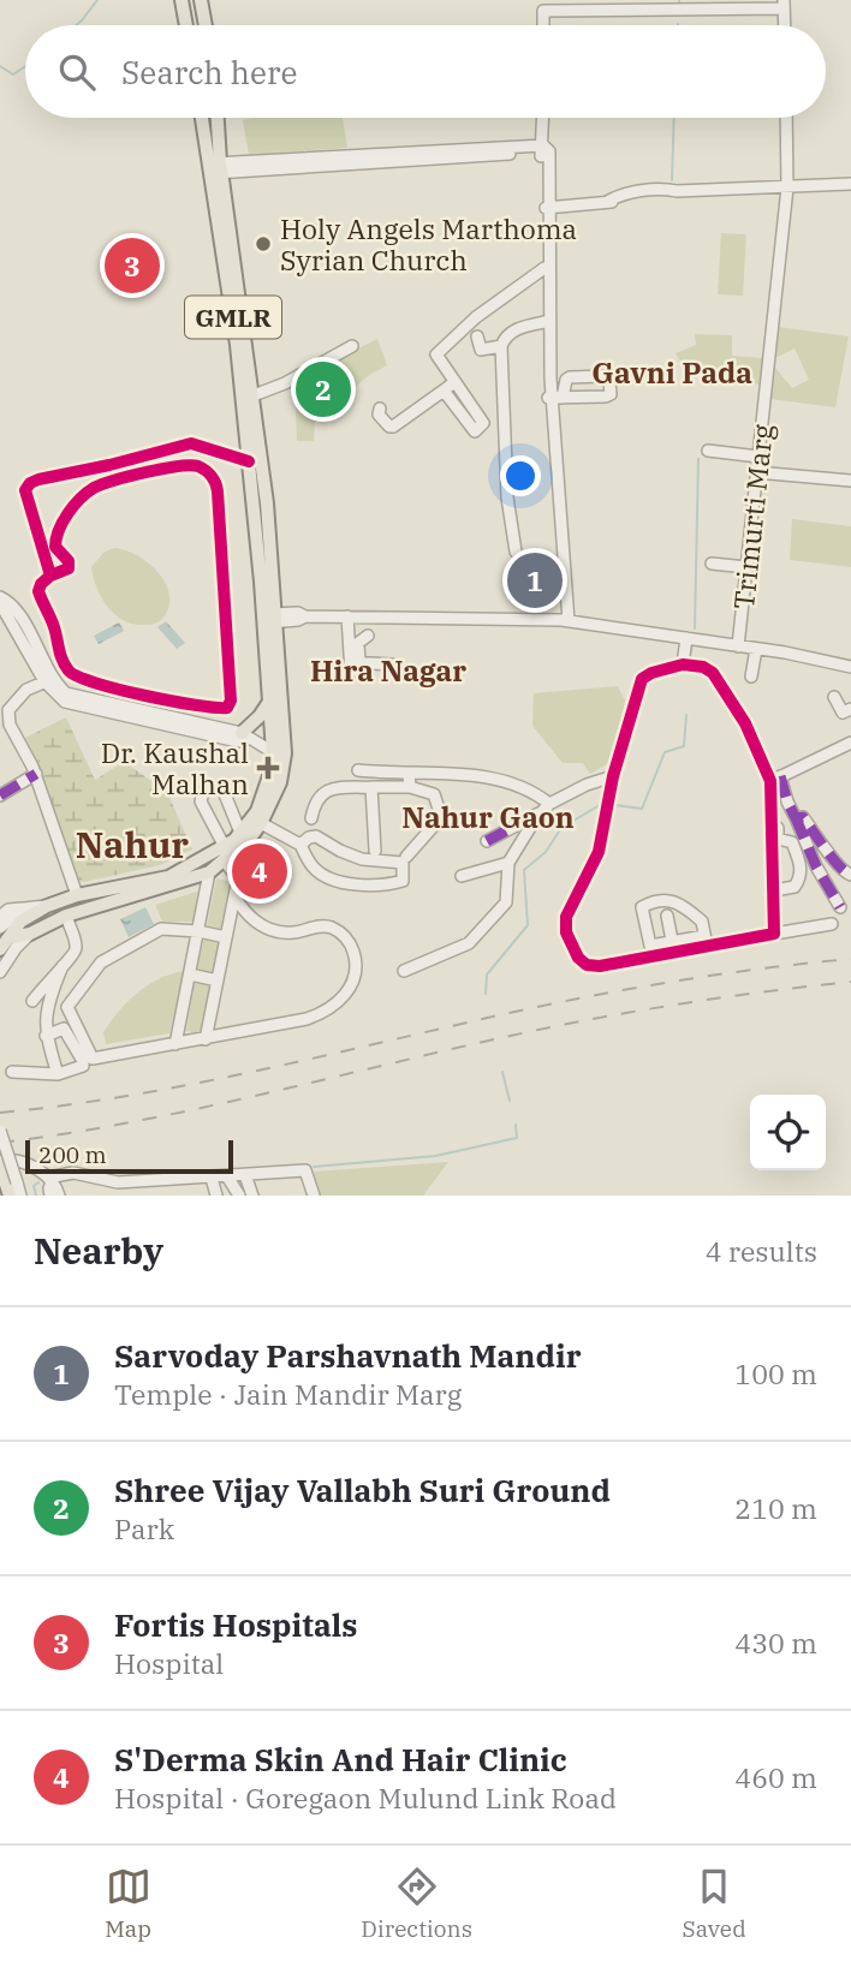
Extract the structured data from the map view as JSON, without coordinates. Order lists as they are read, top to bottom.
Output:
{
  "streets": {
    "main road": ["GMLR"],
    "street": ["Trimurti Marg"]
  },
  "districts": [
    "Gavni Pada",
    "Hira Nagar",
    "Nahur Gaon",
    "Nahur"
  ],
  "places": {
    "other": ["Holy Angels Marthoma Syrian Church"],
    "health": ["Dr. Kaushal Malhan"]
  },
  "scale_bar": "200 m",
  "page": {
    "search": "Search here",
    "pins": [
      "3",
      "2",
      "1",
      "4"
    ],
    "scale": "200 m",
    "heading": ["Nearby", "4 results"],
    "list": [
      {
        "mark": "1",
        "name": "Sarvoday Parshavnath Mandir",
        "note": "Temple · Jain Mandir Marg",
        "value": "100 m"
      },
      {
        "mark": "2",
        "name": "Shree Vijay Vallabh Suri Ground",
        "note": "Park",
        "value": "210 m"
      },
      {
        "mark": "3",
        "name": "Fortis Hospitals",
        "note": "Hospital",
        "value": "430 m"
      },
      {
        "mark": "4",
        "name": "S'Derma Skin And Hair Clinic",
        "note": "Hospital · Goregaon Mulund Link Road",
        "value": "460 m"
      }
    ],
    "nav": ["Map", "Directions", "Saved"]
  }
}
